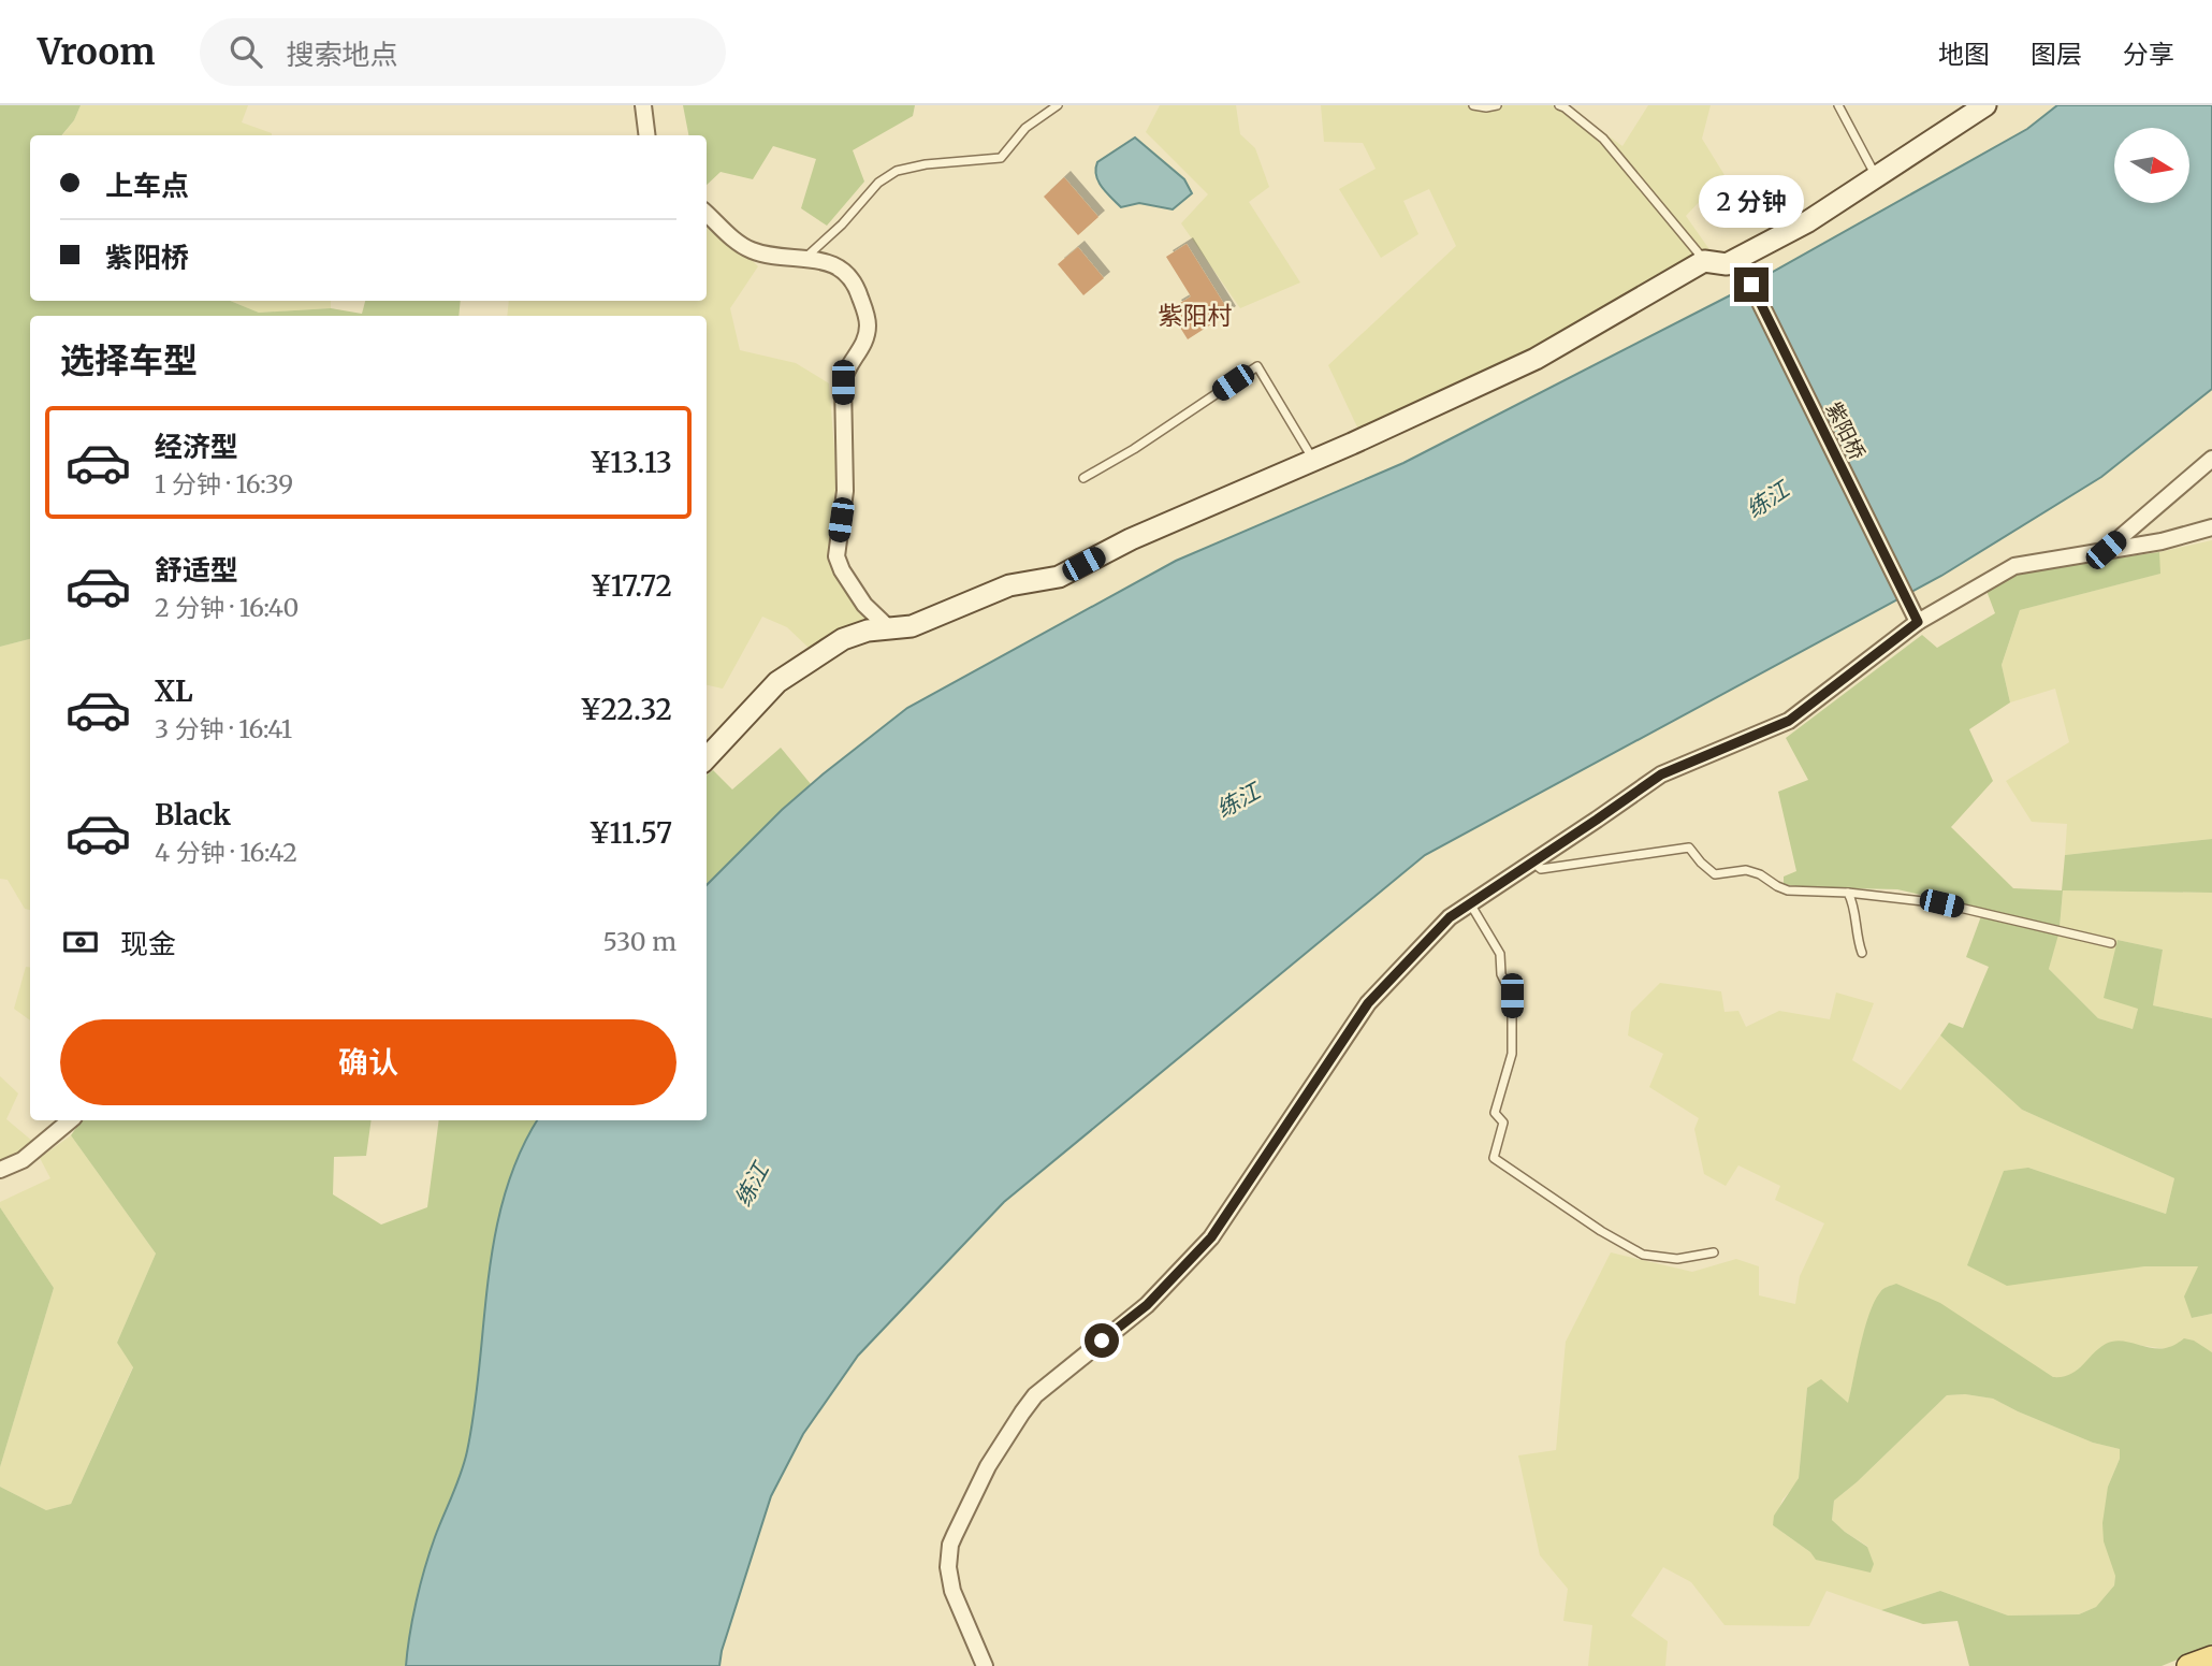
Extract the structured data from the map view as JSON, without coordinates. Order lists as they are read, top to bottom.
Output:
{
  "streets": {
    "street": ["紫阳桥"]
  },
  "districts": ["紫阳村"],
  "water": ["练江"],
  "north": "right",
  "page": {
    "header": "Vroom",
    "search": "搜索地点",
    "nav": ["地图", "图层", "分享"],
    "banner": ["上车点", "紫阳桥"],
    "bubble": "2 分钟",
    "heading": "选择车型",
    "list": [
      {
        "name": "经济型",
        "note": "1 分钟 · 16:39",
        "value": "¥13.13"
      },
      {
        "name": "舒适型",
        "note": "2 分钟 · 16:40",
        "value": "¥17.72"
      },
      {
        "name": "XL",
        "note": "3 分钟 · 16:41",
        "value": "¥22.32"
      },
      {
        "name": "Black",
        "note": "4 分钟 · 16:42",
        "value": "¥11.57"
      }
    ],
    "pay": ["现金", "530 m"],
    "buttons": "确认"
  }
}
